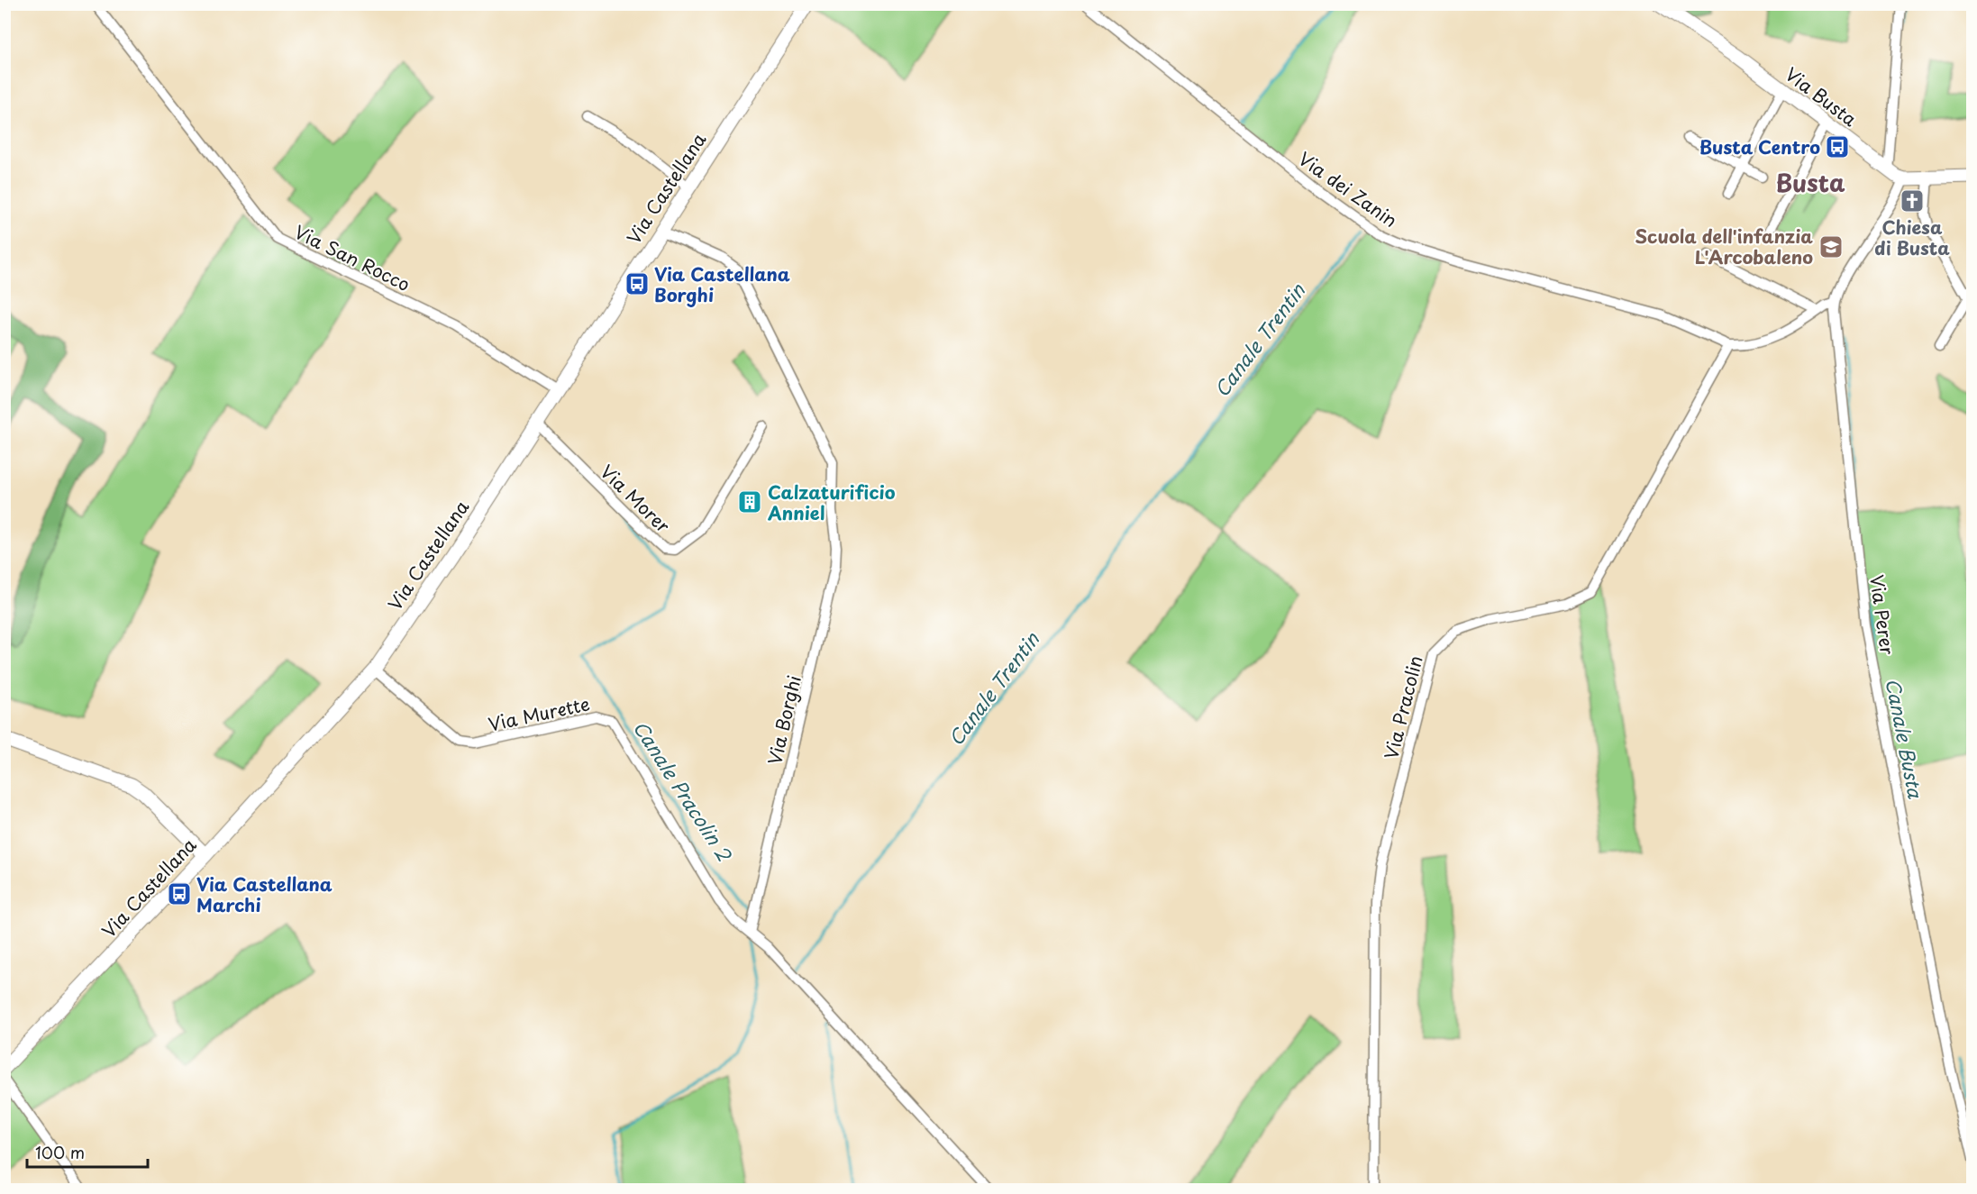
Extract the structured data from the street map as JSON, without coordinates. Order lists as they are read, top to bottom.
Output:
{
  "streets": {
    "main road": ["Via Busta", "Via Castellana"],
    "street": [
      "Via dei Zanin",
      "Via San Rocco",
      "Via Morer",
      "Via Perer",
      "Via Pracolin",
      "Via Murette",
      "Via Borghi"
    ]
  },
  "crossings": [
    ["Via Castellana", "Via San Rocco"],
    ["Via Castellana", "Via Morer"],
    ["Via Castellana", "Via Murette"],
    ["Via Castellana", "Via Borghi"],
    ["Via dei Zanin", "Via Pracolin"],
    ["Via Murette", "Via Borghi"]
  ],
  "districts": ["Busta"],
  "water": ["Canale Trentin", "Canale Busta", "Canale Pracolin 2"],
  "places": {
    "bus stop": ["Busta Centro", "Via Castellana Borghi", "Via Castellana Marchi"],
    "church": ["Chiesa di Busta"],
    "school or university": ["Scuola dell'infanzia L'Arcobaleno"],
    "building": ["Calzaturificio Anniel"]
  },
  "scale_bar": "100 m"
}
